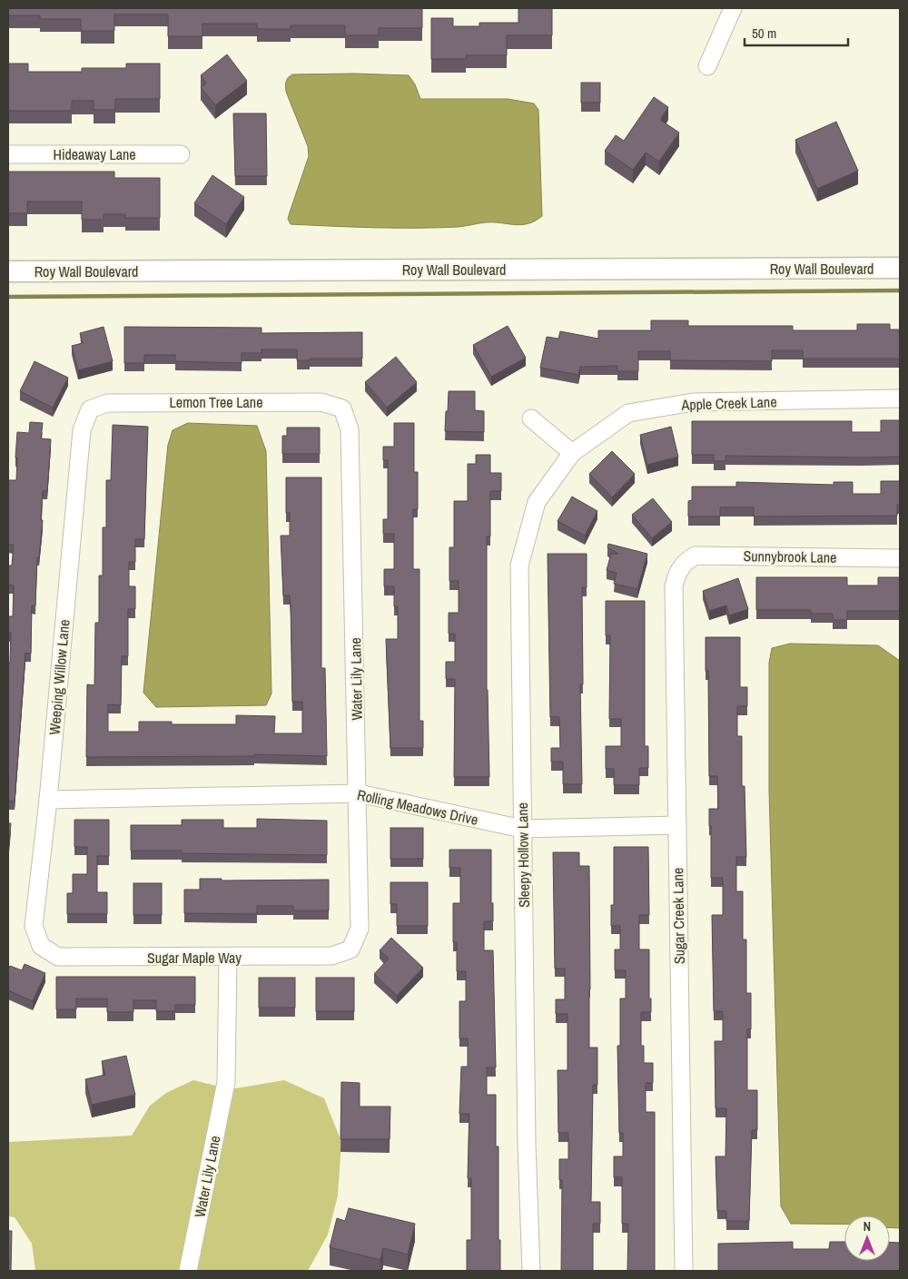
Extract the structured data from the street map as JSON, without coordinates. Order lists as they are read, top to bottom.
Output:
{
  "streets": {
    "street": [
      "Hideaway Lane",
      "Roy Wall Boulevard",
      "Lemon Tree Lane",
      "Apple Creek Lane",
      "Sunnybrook Lane",
      "Weeping Willow Lane",
      "Water Lily Lane",
      "Rolling Meadows Drive",
      "Sleepy Hollow Lane",
      "Sugar Creek Lane",
      "Sugar Maple Way"
    ]
  },
  "crossings": [
    ["Lemon Tree Lane", "Weeping Willow Lane"],
    ["Lemon Tree Lane", "Water Lily Lane"],
    ["Apple Creek Lane", "Sleepy Hollow Lane"],
    ["Sunnybrook Lane", "Sugar Creek Lane"],
    ["Weeping Willow Lane", "Rolling Meadows Drive"],
    ["Weeping Willow Lane", "Sugar Maple Way"],
    ["Water Lily Lane", "Rolling Meadows Drive"],
    ["Water Lily Lane", "Sugar Maple Way"],
    ["Rolling Meadows Drive", "Sleepy Hollow Lane"],
    ["Rolling Meadows Drive", "Sugar Creek Lane"]
  ],
  "scale_bar": "50 m",
  "north": "top"
}
